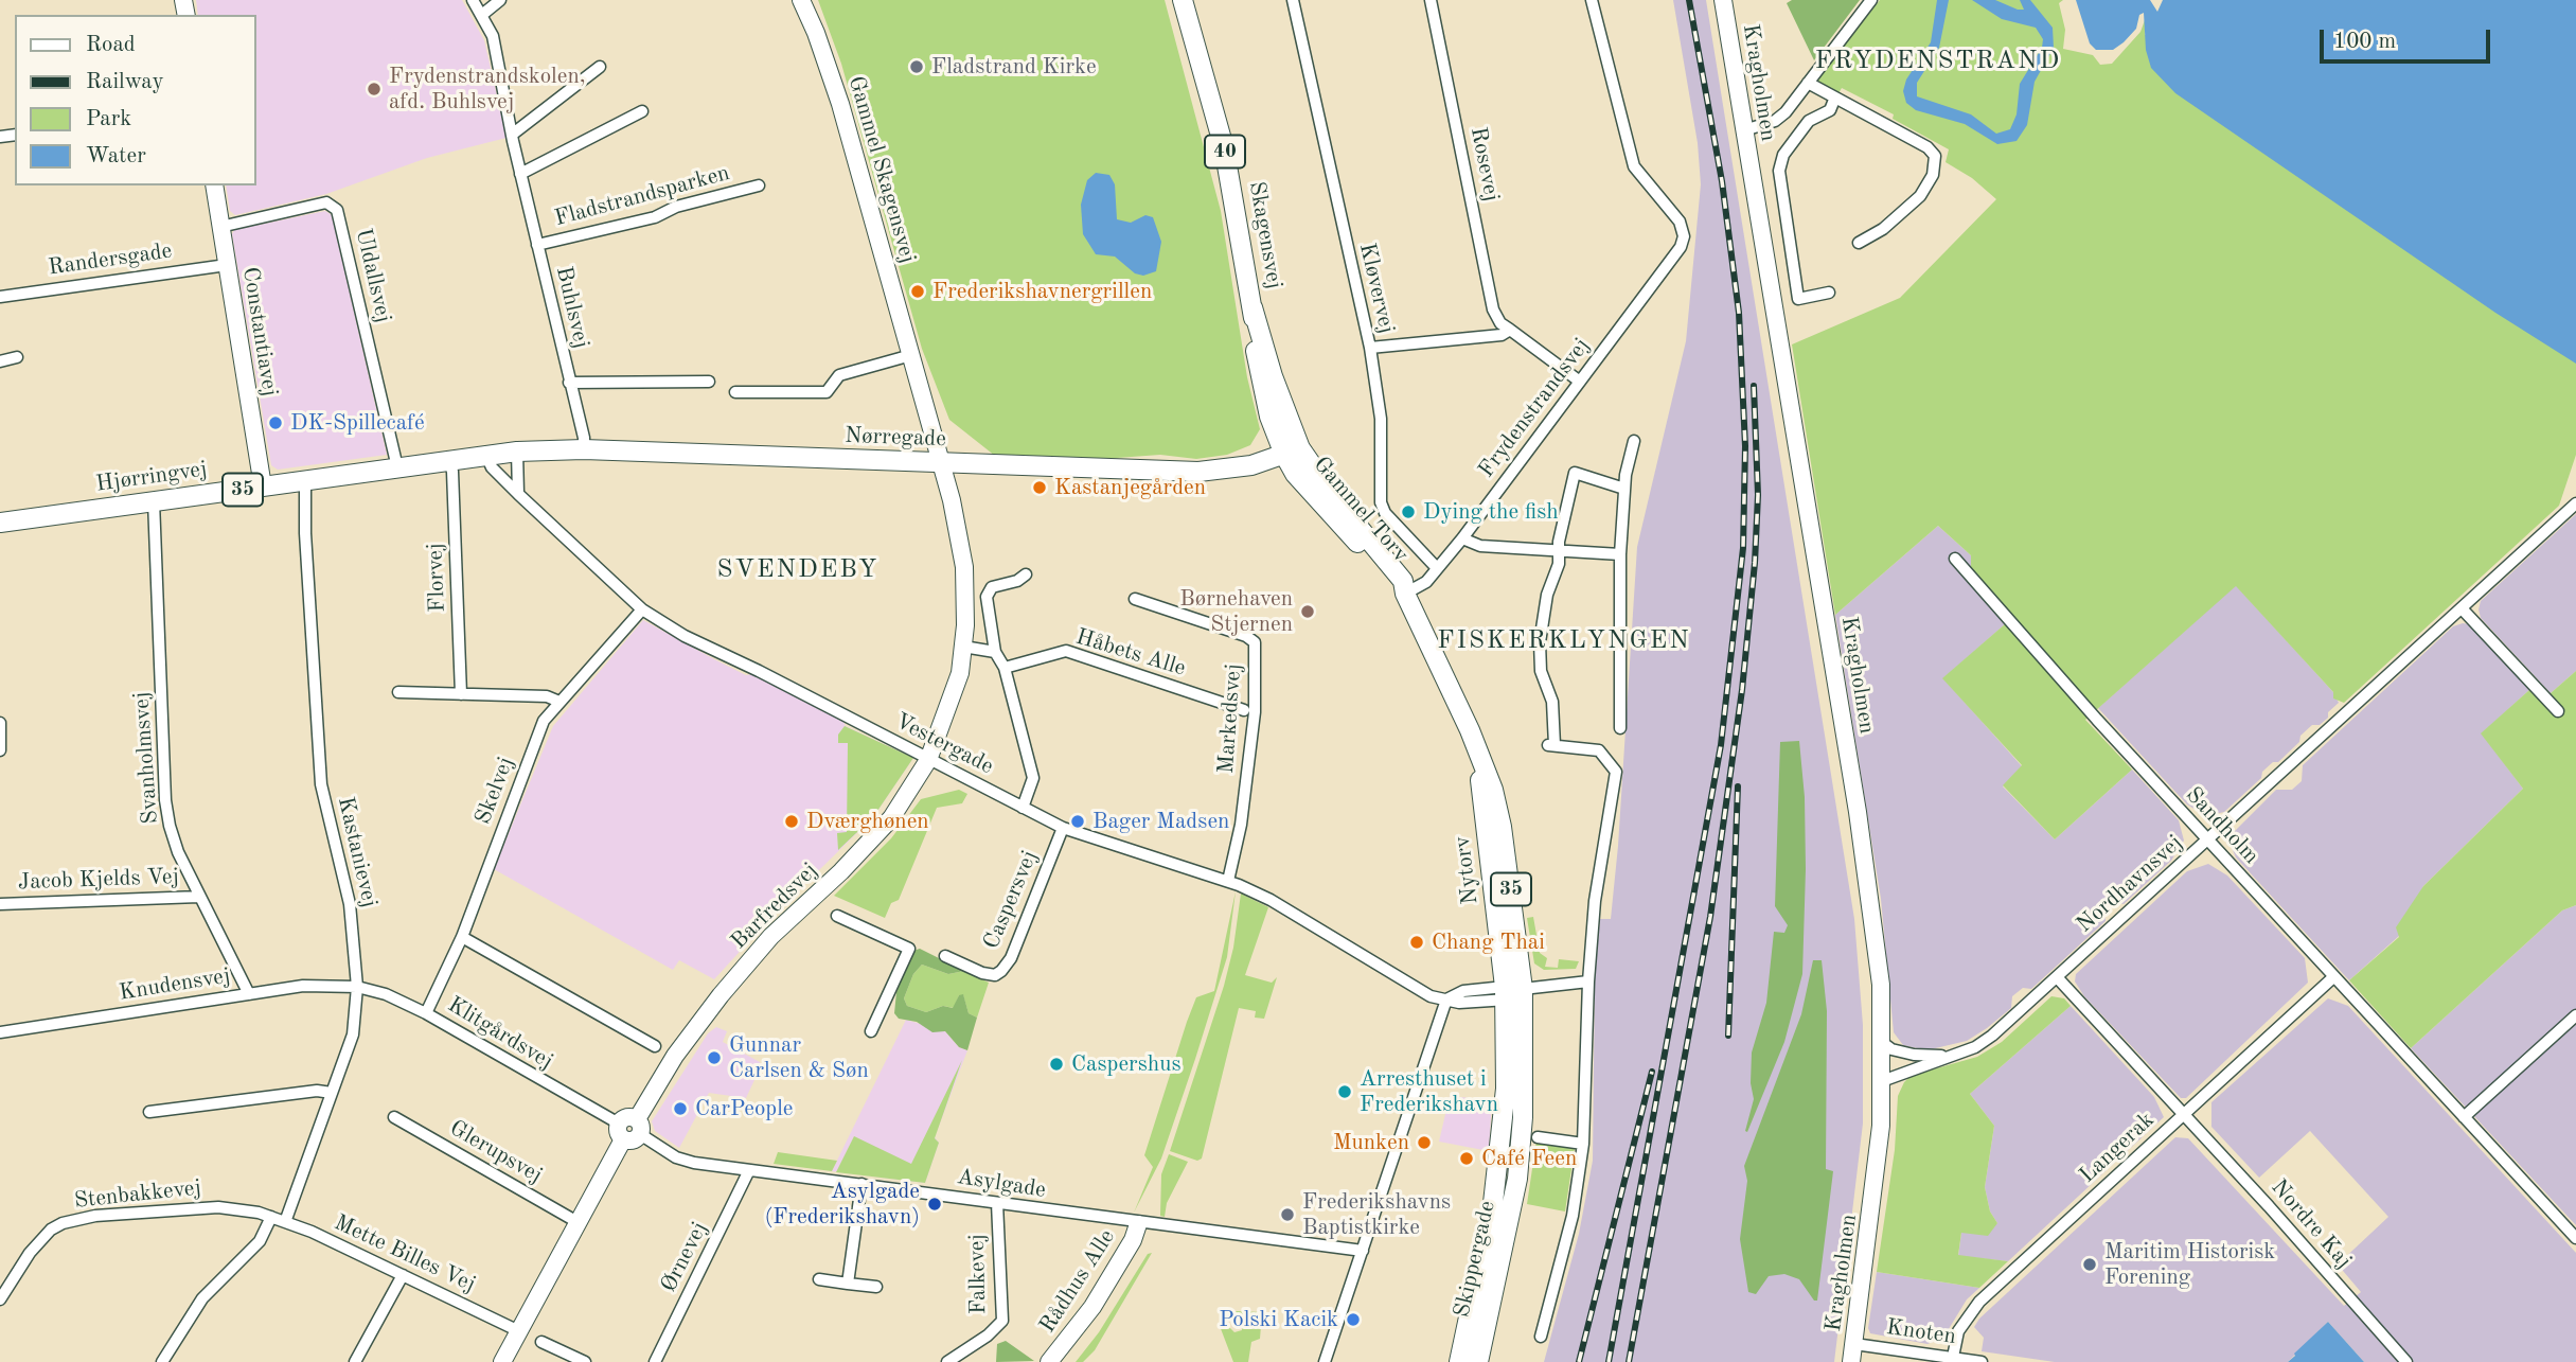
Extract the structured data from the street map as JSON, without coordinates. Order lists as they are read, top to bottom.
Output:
{
  "streets": {
    "main road": [
      "40",
      "Skagensvej",
      "Nørregade",
      "Hjørringvej",
      "35",
      "Gammel Torv",
      "Nytorv",
      "Skippergade"
    ],
    "street": [
      "Kragholmen",
      "Rosevej",
      "Gammel Skagensvej",
      "Fladstrandsparken",
      "Randersgade",
      "Uldallsvej",
      "Kløvervej",
      "Buhlsvej",
      "Constantiavej",
      "Frydenstrandsvej",
      "Florvej",
      "Håbets Alle",
      "Markedsvej",
      "Vestergade",
      "Svanholmsvej",
      "Skelvej",
      "Sandholm",
      "Kastanievej",
      "Jacob Kjelds Vej",
      "Nordhavnsvej",
      "Caspersvej",
      "Barfredsvej",
      "Knudensvej",
      "Klitgårdsvej",
      "Langerak",
      "Glerupsvej",
      "Asylgade",
      "Stenbakkevej",
      "Nordre Kaj",
      "Mette Billes Vej",
      "Ørnevej",
      "Falkevej",
      "Rådhus Alle",
      "Knoten"
    ]
  },
  "crossings": [
    ["Kragholmen", "Nordhavnsvej"],
    ["Kragholmen", "Knoten"],
    ["Gammel Skagensvej", "Nørregade"],
    ["Gammel Skagensvej", "Barfredsvej"],
    ["Fladstrandsparken", "Buhlsvej"],
    ["Skagensvej", "Nørregade"],
    ["Skagensvej", "Gammel Torv"],
    ["Randersgade", "Constantiavej"],
    ["Uldallsvej", "Constantiavej"],
    ["Uldallsvej", "Hjørringvej"],
    ["Kløvervej", "Frydenstrandsvej"],
    ["Buhlsvej", "Nørregade"],
    ["Constantiavej", "Hjørringvej"],
    ["Frydenstrandsvej", "Gammel Torv"],
    ["Nørregade", "Hjørringvej"],
    ["Nørregade", "Gammel Torv"],
    ["Nørregade", "Vestergade"],
    ["Nørregade", "Barfredsvej"],
    ["Hjørringvej", "Florvej"],
    ["Hjørringvej", "Vestergade"],
    ["Hjørringvej", "Svanholmsvej"],
    ["Hjørringvej", "Kastanievej"],
    ["Gammel Torv", "Nytorv"],
    ["Markedsvej", "Vestergade"],
    ["Vestergade", "Skelvej"],
    ["Vestergade", "Caspersvej"],
    ["Vestergade", "Barfredsvej"],
    ["Svanholmsvej", "Jacob Kjelds Vej"],
    ["Svanholmsvej", "Knudensvej"],
    ["Skelvej", "Klitgårdsvej"],
    ["Sandholm", "Nordhavnsvej"],
    ["Sandholm", "Langerak"],
    ["Kastanievej", "Knudensvej"],
    ["Kastanievej", "Klitgårdsvej"],
    ["Kastanievej", "Mette Billes Vej"],
    ["Nytorv", "Skippergade"],
    ["Nordhavnsvej", "Nordre Kaj"],
    ["Barfredsvej", "Klitgårdsvej"],
    ["Barfredsvej", "Glerupsvej"],
    ["Barfredsvej", "Asylgade"],
    ["Barfredsvej", "Mette Billes Vej"],
    ["Knudensvej", "Klitgårdsvej"],
    ["Klitgårdsvej", "Asylgade"],
    ["Langerak", "Nordre Kaj"],
    ["Langerak", "Knoten"],
    ["Asylgade", "Ørnevej"],
    ["Asylgade", "Falkevej"],
    ["Asylgade", "Rådhus Alle"],
    ["Stenbakkevej", "Mette Billes Vej"]
  ],
  "districts": ["FRYDENSTRAND", "SVENDEBY", "FISKERKLYNGEN"],
  "places": [
    "Fladstrand Kirke",
    "Frydenstrandskolen, afd. Buhlsvej",
    "Frederikshavnergrillen",
    "DK-Spillecafé",
    "Kastanjegården",
    "Dying the fish",
    "Børnehaven Stjernen",
    "Dværghønen",
    "Bager Madsen",
    "Chang Thai",
    "Gunnar Carlsen & Søn",
    "Caspershus",
    "Arresthuset i Frederikshavn",
    "CarPeople",
    "Munken",
    "Café Feen",
    "Asylgade (Frederikshavn)",
    "Frederikshavns Baptistkirke",
    "Maritim Historisk Forening",
    "Polski Kacik"
  ],
  "legend": [
    "Road",
    "Railway",
    "Park",
    "Water"
  ],
  "scale_bar": "100 m"
}
